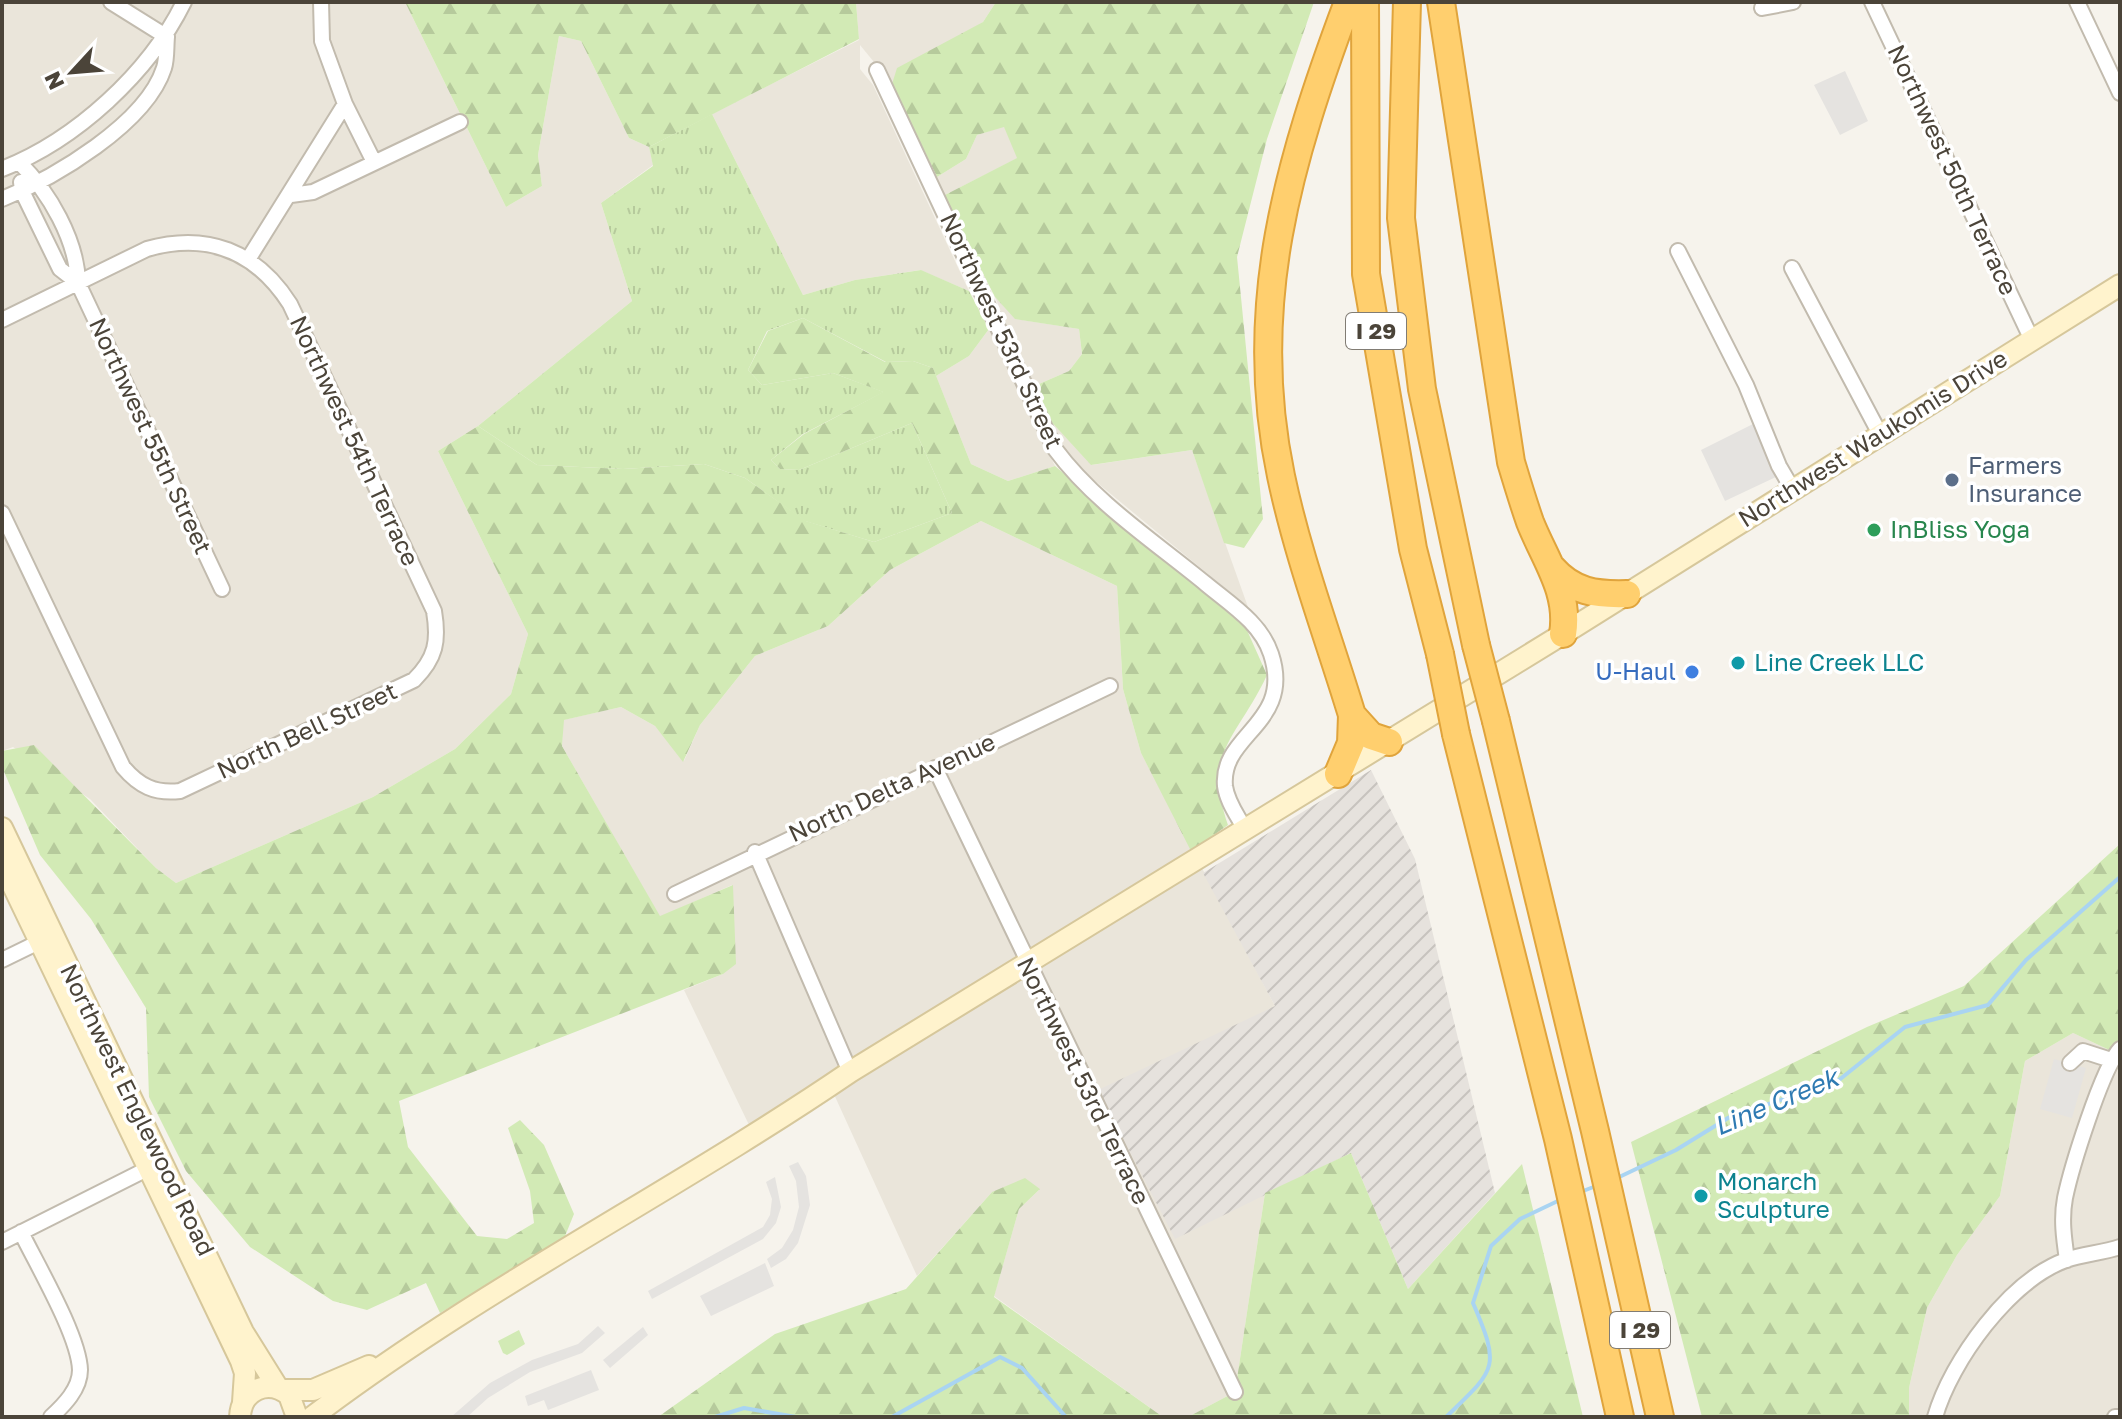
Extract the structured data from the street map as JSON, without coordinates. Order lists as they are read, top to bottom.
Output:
{
  "streets": {
    "highway": ["I 29"],
    "main road": ["Northwest Waukomis Drive", "Northwest Englewood Road"],
    "street": [
      "Northwest 50th Terrace",
      "Northwest 53rd Street",
      "Northwest 55th Street",
      "Northwest 54th Terrace",
      "North Bell Street",
      "North Delta Avenue",
      "Northwest 53rd Terrace"
    ]
  },
  "crossings": [
    ["Northwest 50th Terrace", "Northwest Waukomis Drive"],
    ["Northwest 53rd Street", "Northwest Waukomis Drive"],
    ["Northwest Waukomis Drive", "Northwest 53rd Terrace"],
    ["Northwest 54th Terrace", "North Bell Street"],
    ["North Delta Avenue", "Northwest 53rd Terrace"]
  ],
  "water": ["Line Creek"],
  "places": [
    "Farmers Insurance",
    "InBliss Yoga",
    "Line Creek LLC",
    "U-Haul",
    "Monarch Sculpture"
  ],
  "north": "bottom left"
}
